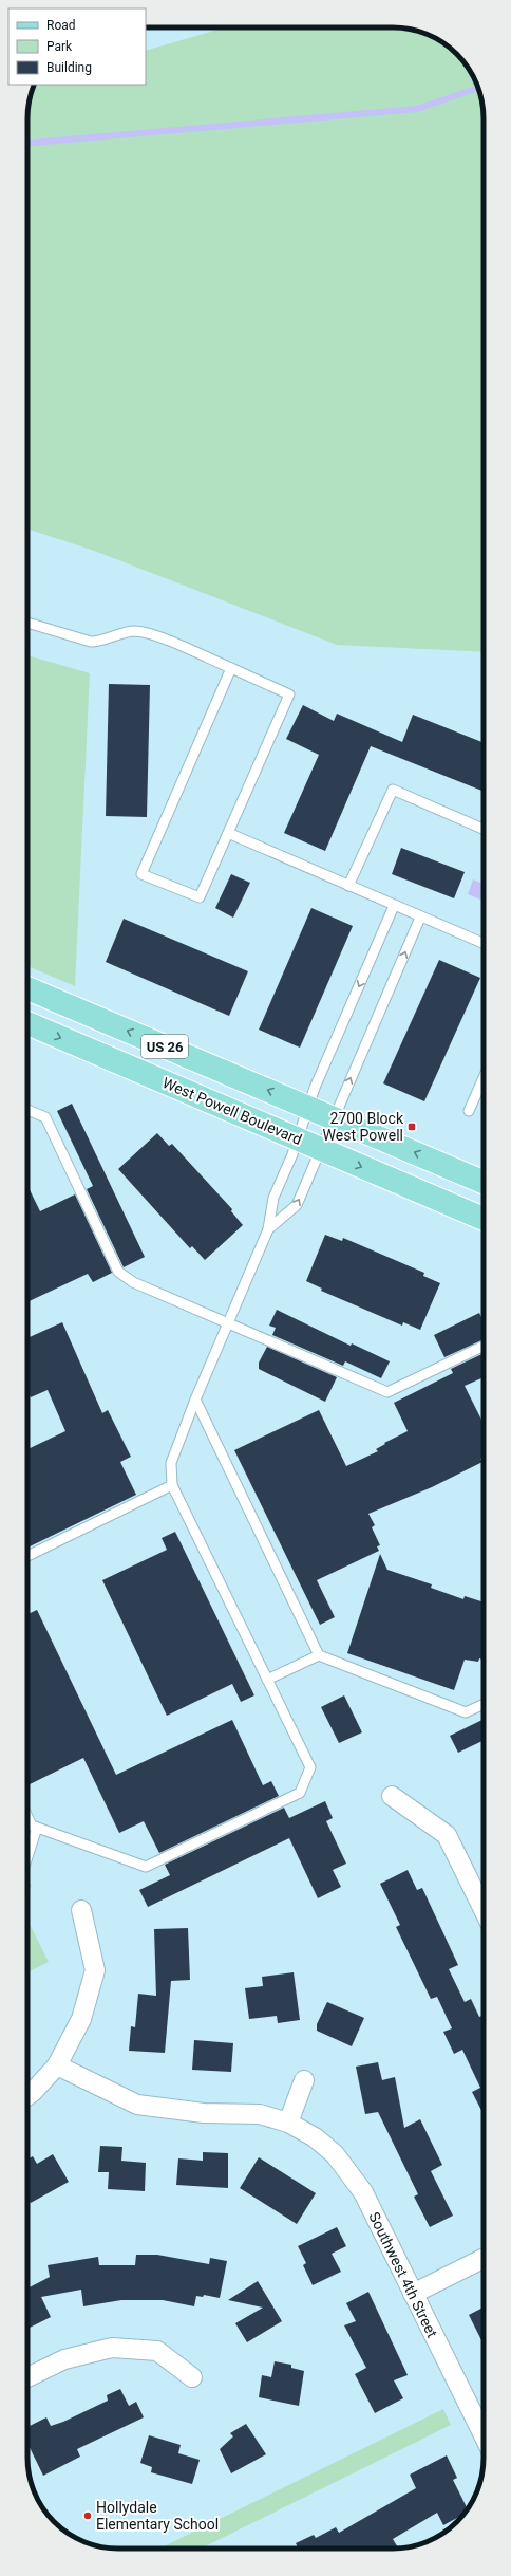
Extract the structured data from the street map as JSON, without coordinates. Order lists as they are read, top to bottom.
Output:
{
  "streets": {
    "main road": ["US 26", "West Powell Boulevard"],
    "street": ["Southwest 4th Street"]
  },
  "places": {
    "transit": ["2700 Block West Powell"],
    "other": ["Hollydale Elementary School"]
  },
  "legend": ["Road", "Park", "Building"]
}
